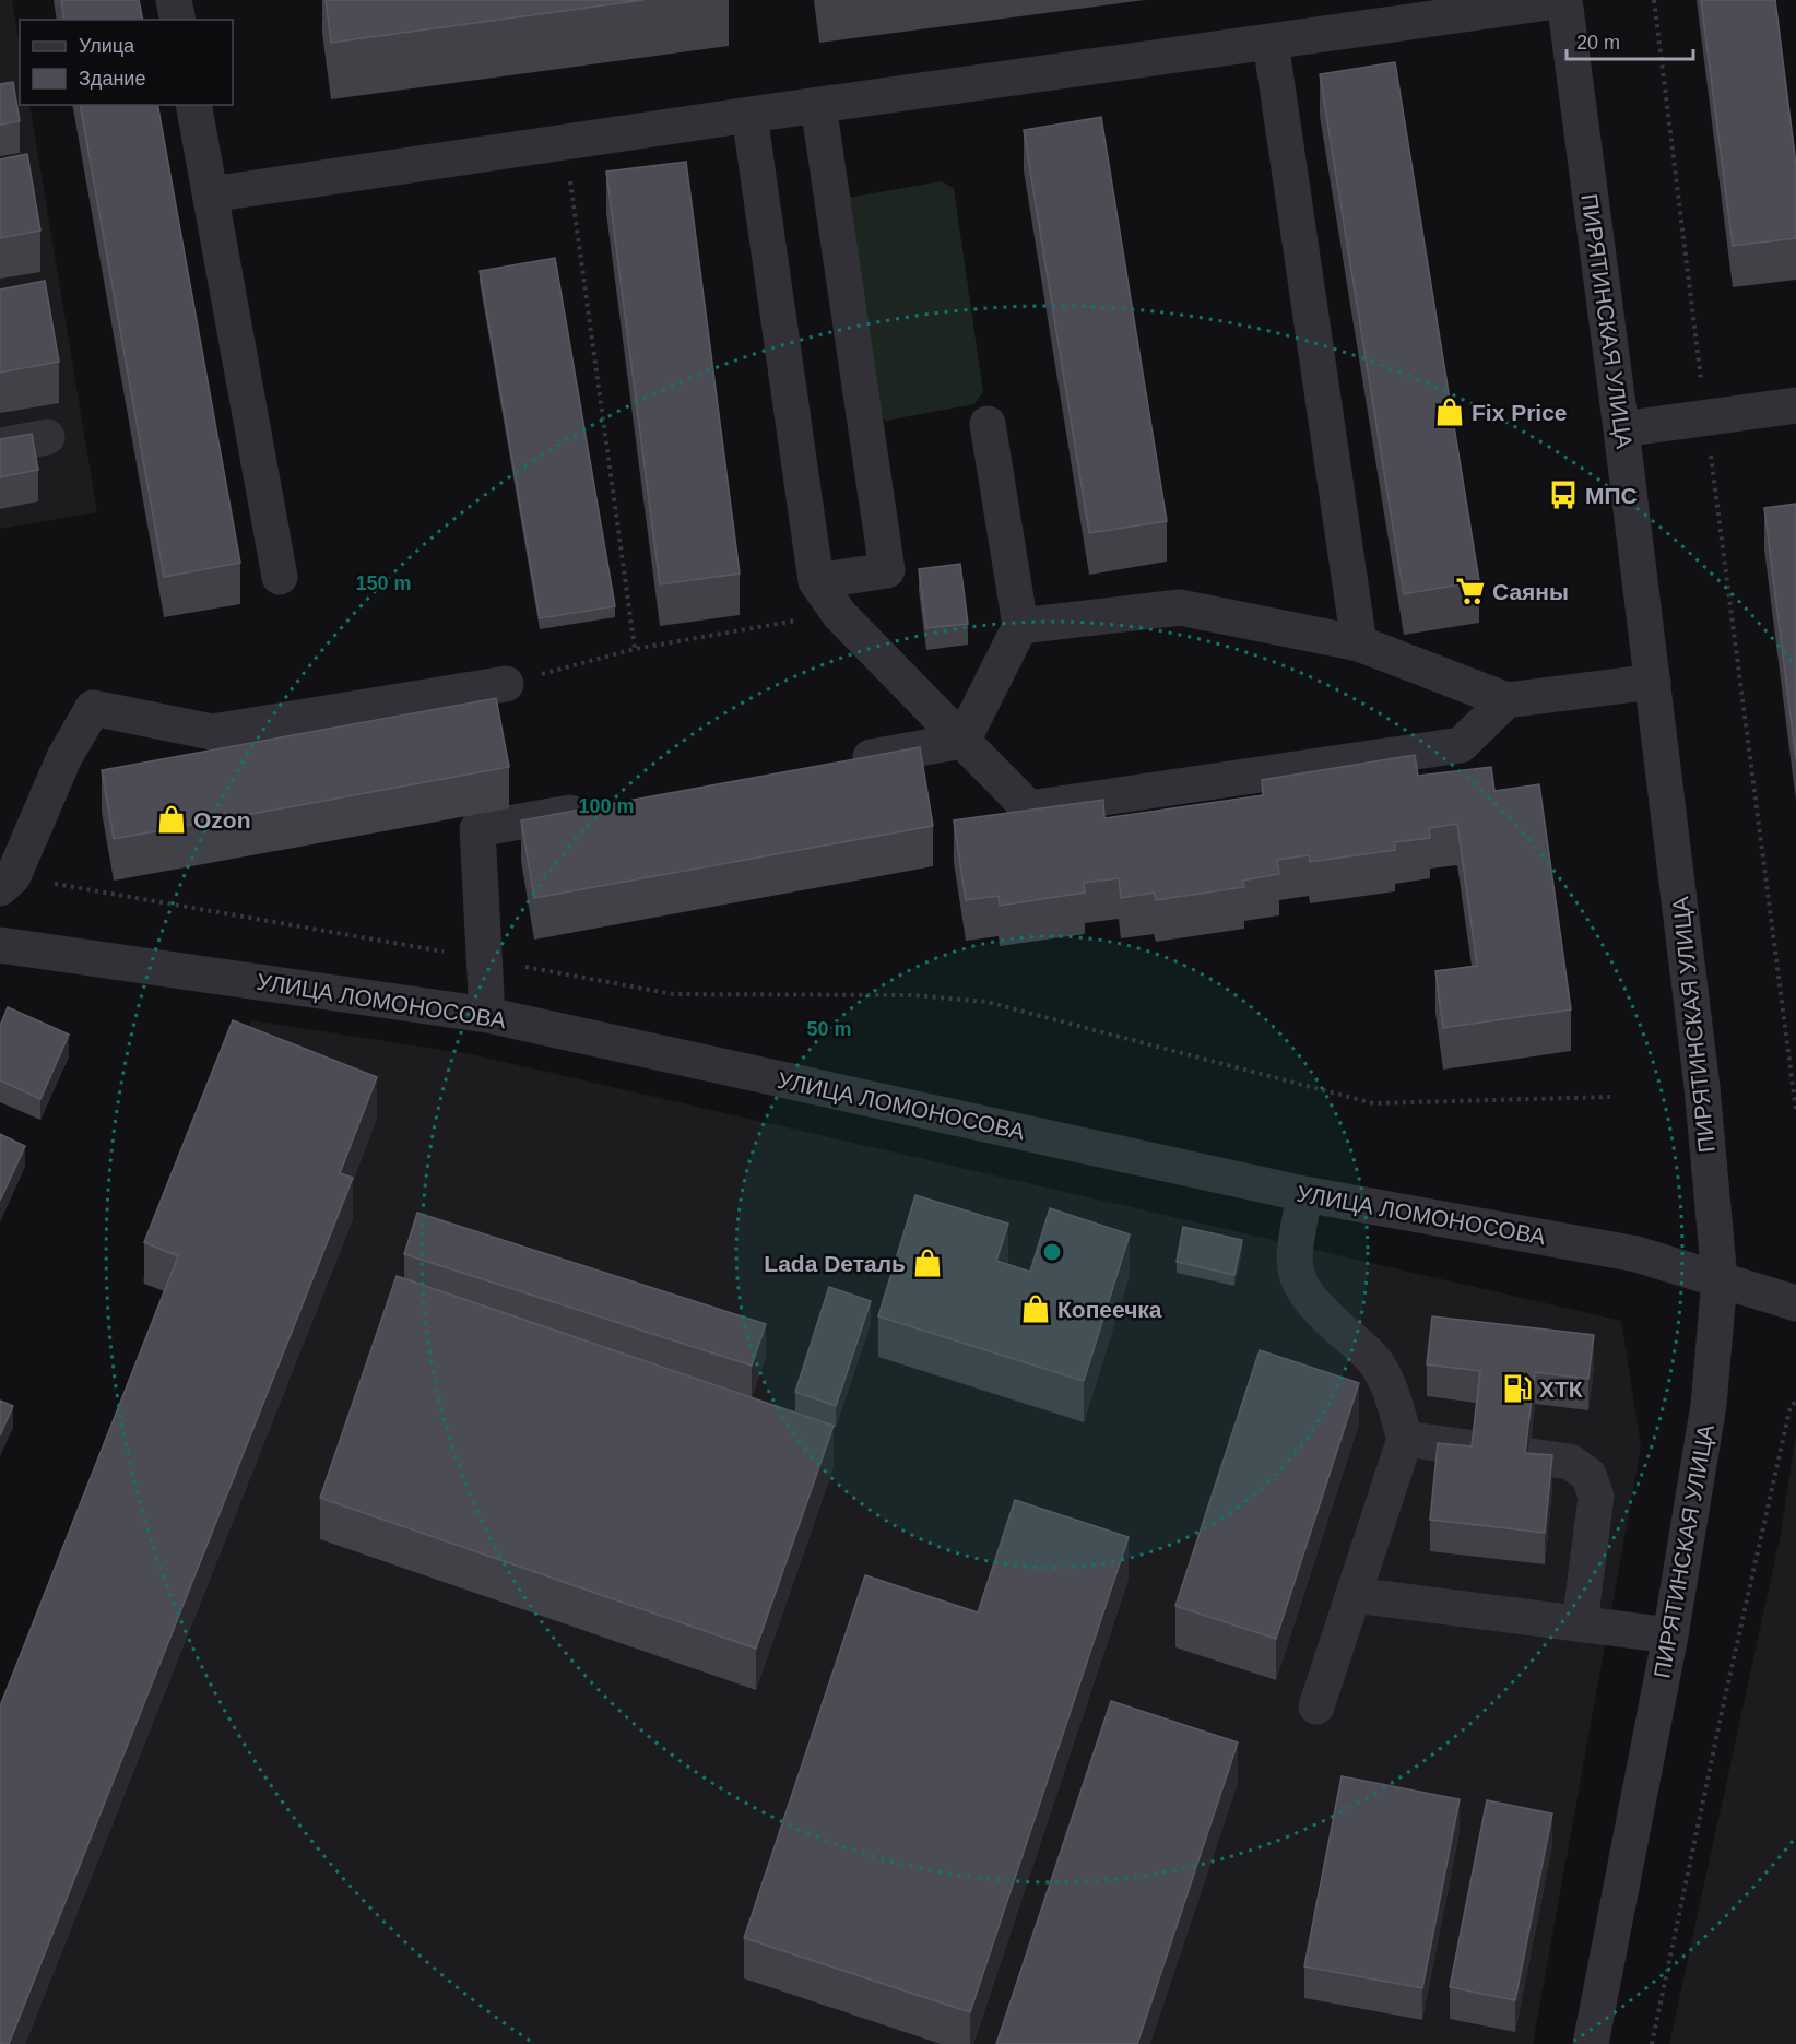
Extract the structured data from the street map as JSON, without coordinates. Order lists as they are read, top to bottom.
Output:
{
  "streets": {
    "street": ["ПИРЯТИНСКАЯ УЛИЦА", "УЛИЦА ЛОМОНОСОВА"]
  },
  "crossings": [
    ["ПИРЯТИНСКАЯ УЛИЦА", "УЛИЦА ЛОМОНОСОВА"]
  ],
  "places": {
    "shop": [
      "Fix Price",
      "Ozon",
      "Lada Dеталь",
      "Копеечка"
    ],
    "bus stop": ["МПС"],
    "supermarket": ["Саяны"],
    "fuel station": ["ХТК"]
  },
  "legend": ["Улица", "Здание"],
  "scale_bar": "20 m",
  "rings": ["150 m", "100 m", "50 m"]
}
